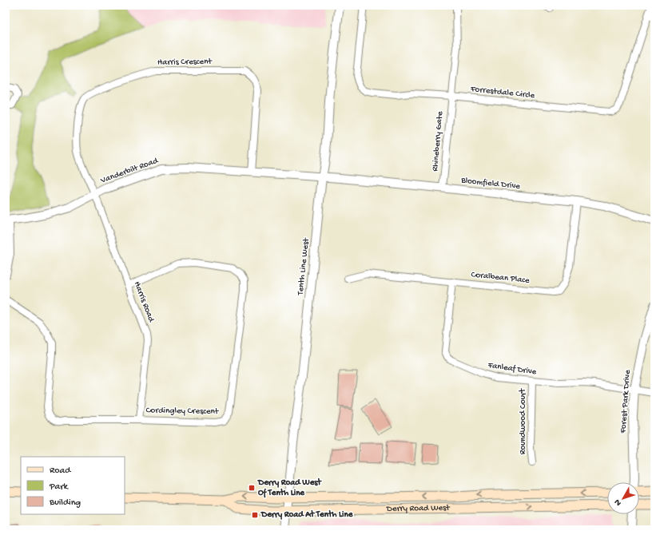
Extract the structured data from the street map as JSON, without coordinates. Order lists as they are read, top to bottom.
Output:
{
  "streets": {
    "main road": ["Derry Road West"],
    "street": [
      "Harris Crescent",
      "Forrestdale Circle",
      "Rhineberry Gate",
      "Vanderbilt Road",
      "Bloomfield Drive",
      "Tenth Line West",
      "Coralbean Place",
      "Harris Road",
      "Fanleaf Drive",
      "Forest Park Drive",
      "Cordingley Crescent",
      "Roundwood Court"
    ]
  },
  "crossings": [
    ["Harris Crescent", "Vanderbilt Road"],
    ["Harris Crescent", "Harris Road"],
    ["Forrestdale Circle", "Rhineberry Gate"],
    ["Rhineberry Gate", "Bloomfield Drive"],
    ["Vanderbilt Road", "Bloomfield Drive"],
    ["Vanderbilt Road", "Tenth Line West"],
    ["Vanderbilt Road", "Harris Road"],
    ["Bloomfield Drive", "Tenth Line West"],
    ["Bloomfield Drive", "Coralbean Place"],
    ["Tenth Line West", "Derry Road West"],
    ["Coralbean Place", "Fanleaf Drive"],
    ["Harris Road", "Cordingley Crescent"],
    ["Fanleaf Drive", "Forest Park Drive"],
    ["Fanleaf Drive", "Roundwood Court"]
  ],
  "places": {
    "transit": ["Derry Road West Of Tenth Line", "Derry Road At Tenth Line"]
  },
  "legend": ["Road", "Park", "Building"],
  "north": "bottom left"
}
